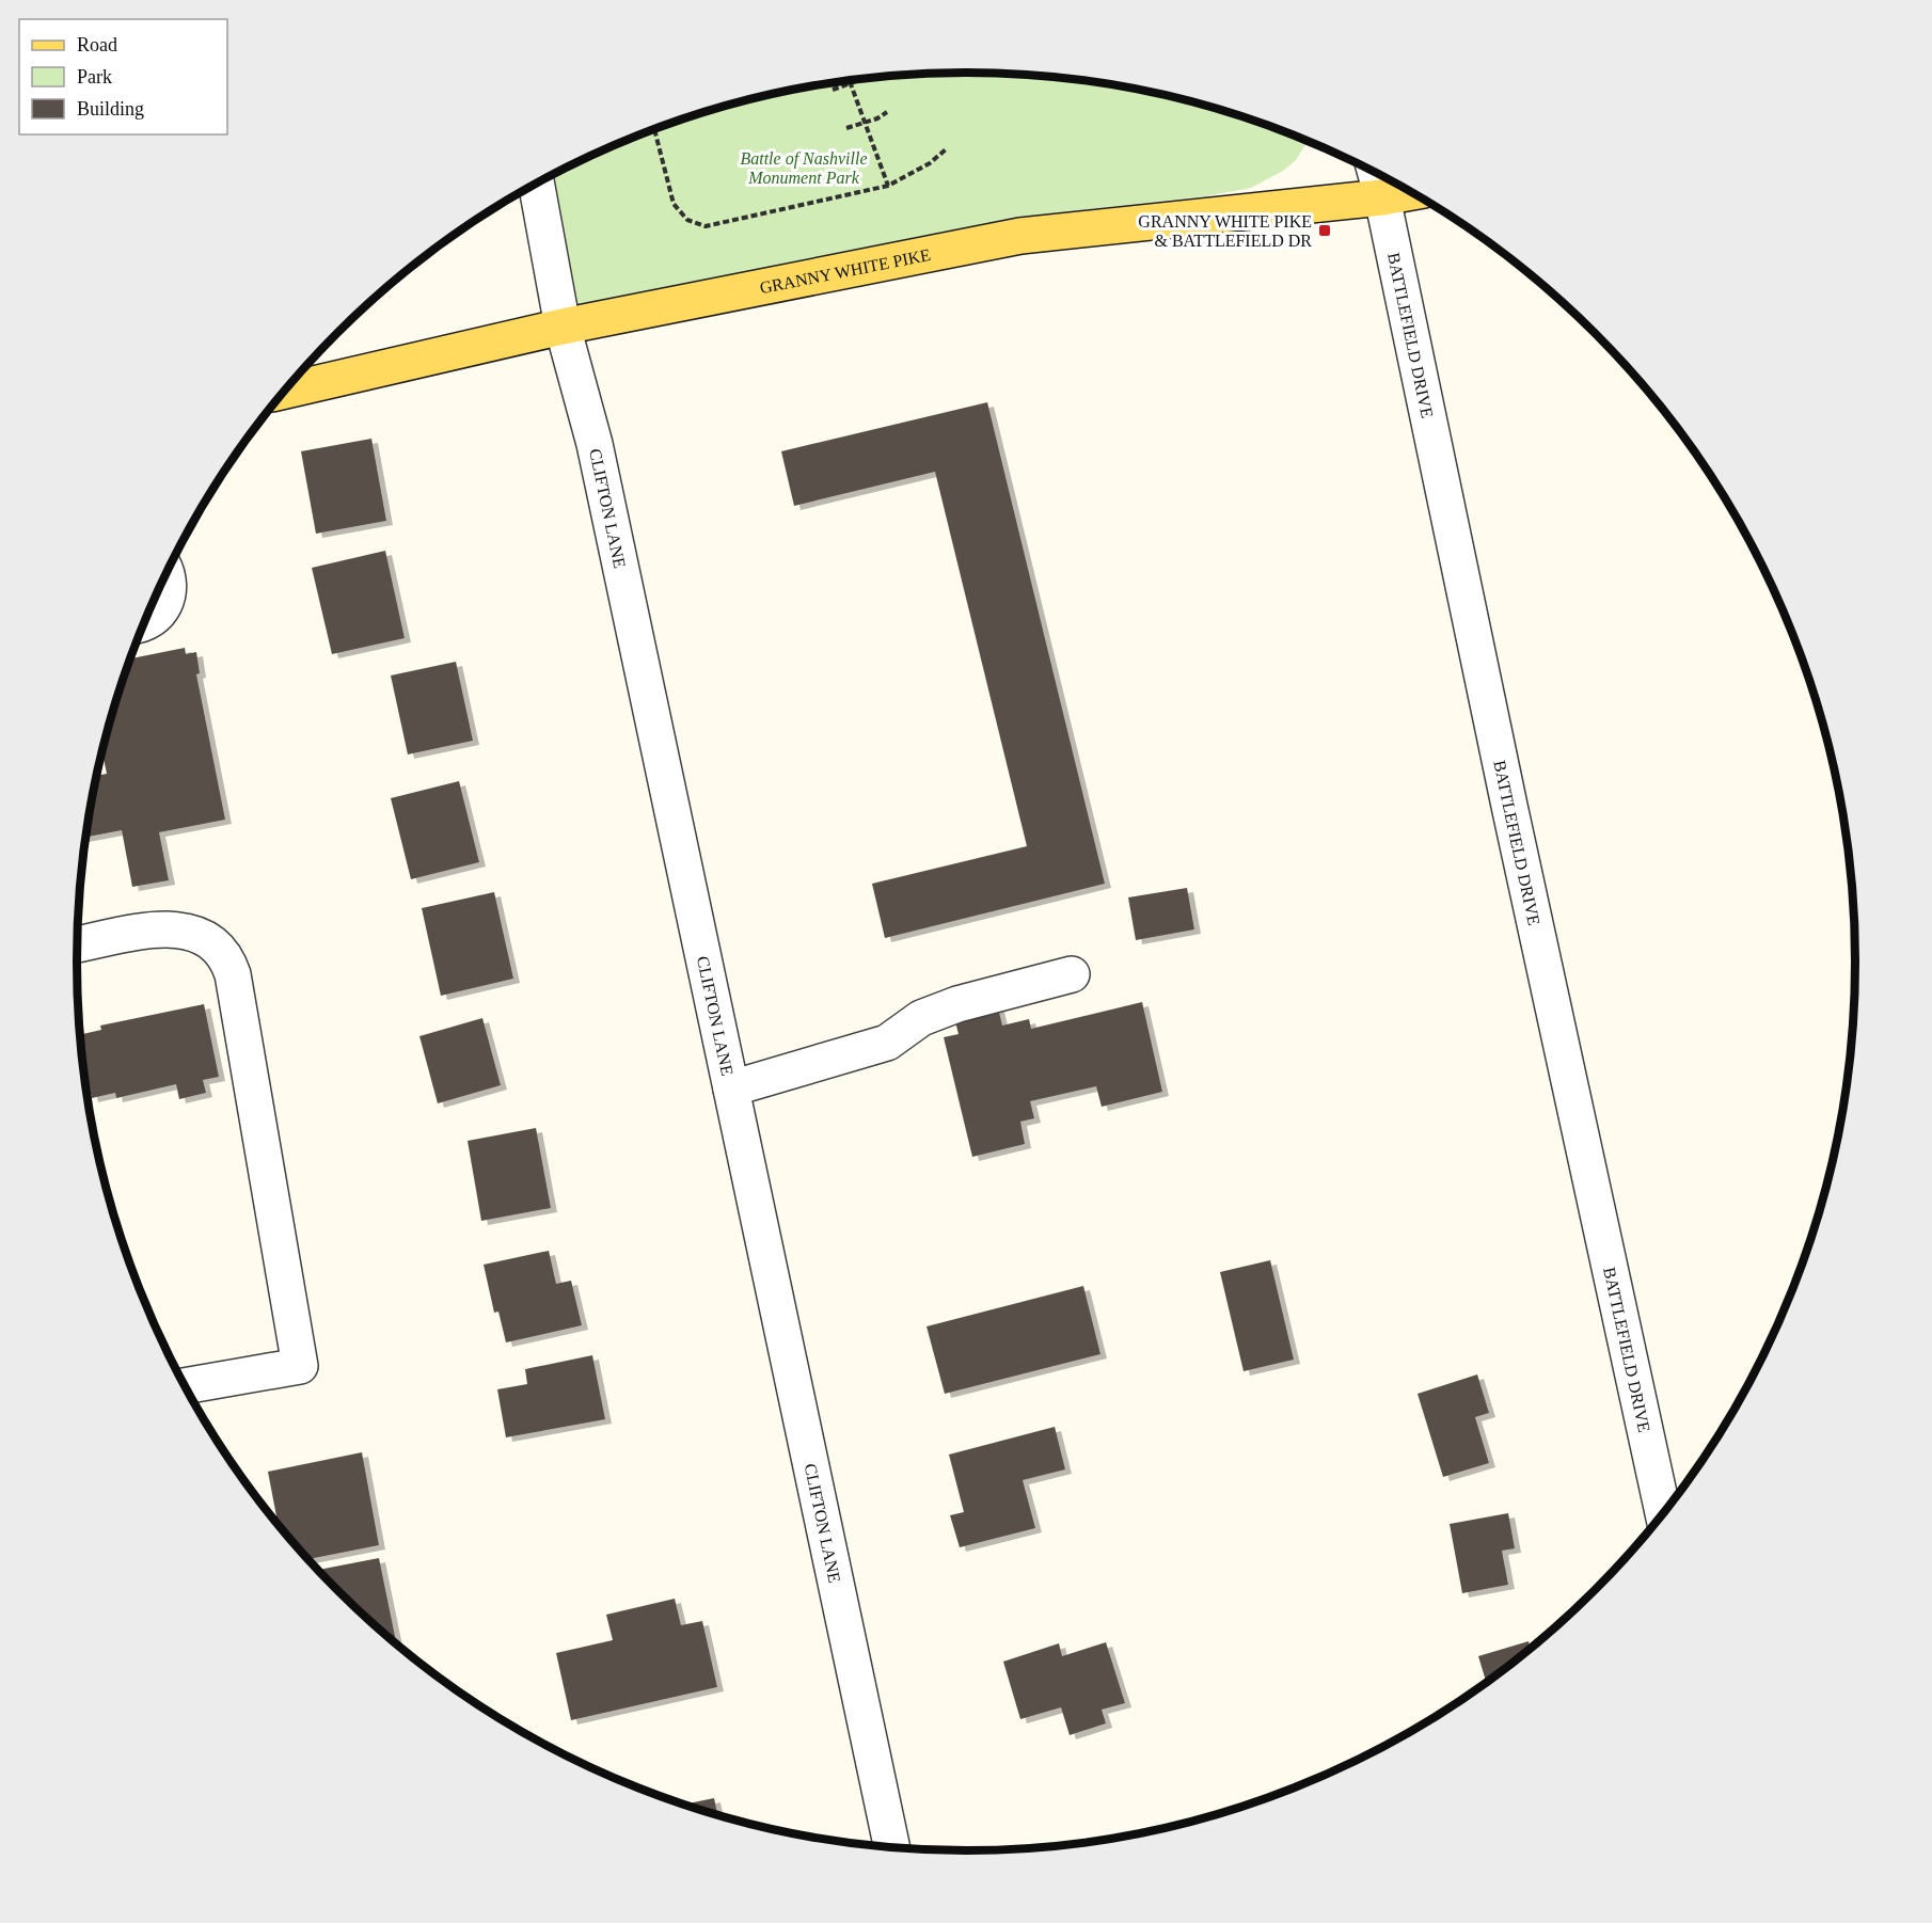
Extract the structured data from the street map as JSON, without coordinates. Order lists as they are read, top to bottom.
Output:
{
  "streets": {
    "main road": ["GRANNY WHITE PIKE"],
    "street": ["BATTLEFIELD DRIVE", "CLIFTON LANE"]
  },
  "crossings": [
    ["GRANNY WHITE PIKE", "BATTLEFIELD DRIVE"],
    ["GRANNY WHITE PIKE", "CLIFTON LANE"]
  ],
  "parks": ["Battle of Nashville Monument Park"],
  "places": {
    "transit": ["GRANNY WHITE PIKE & BATTLEFIELD DR"]
  },
  "legend": ["Road", "Park", "Building"]
}
